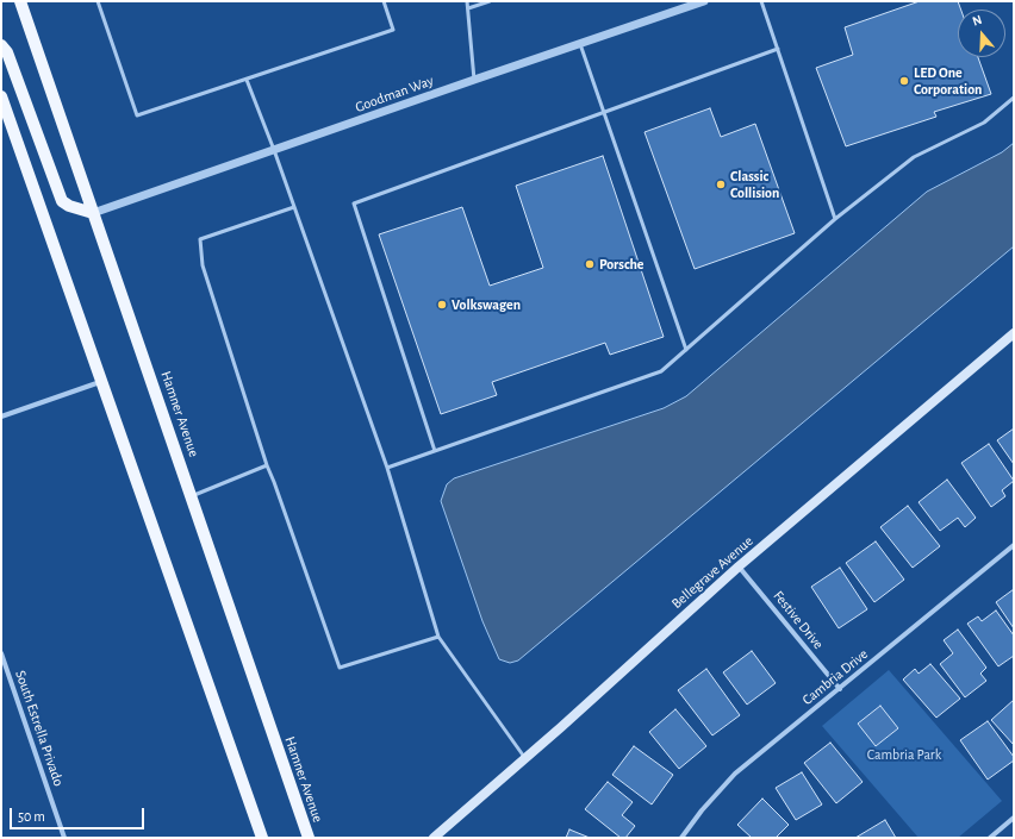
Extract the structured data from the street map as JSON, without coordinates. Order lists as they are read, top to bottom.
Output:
{
  "streets": {
    "main road": ["Hamner Avenue", "Bellegrave Avenue"],
    "street": [
      "Goodman Way",
      "Festive Drive",
      "Cambria Drive",
      "South Estrella Privado"
    ]
  },
  "crossings": [
    ["Goodman Way", "Hamner Avenue"],
    ["Bellegrave Avenue", "Festive Drive"],
    ["Festive Drive", "Cambria Drive"]
  ],
  "parks": ["Cambria Park"],
  "places": [
    "LED One Corporation",
    "Classic Collision",
    "Porsche",
    "Volkswagen"
  ],
  "scale_bar": "50 m",
  "north": "top"
}
